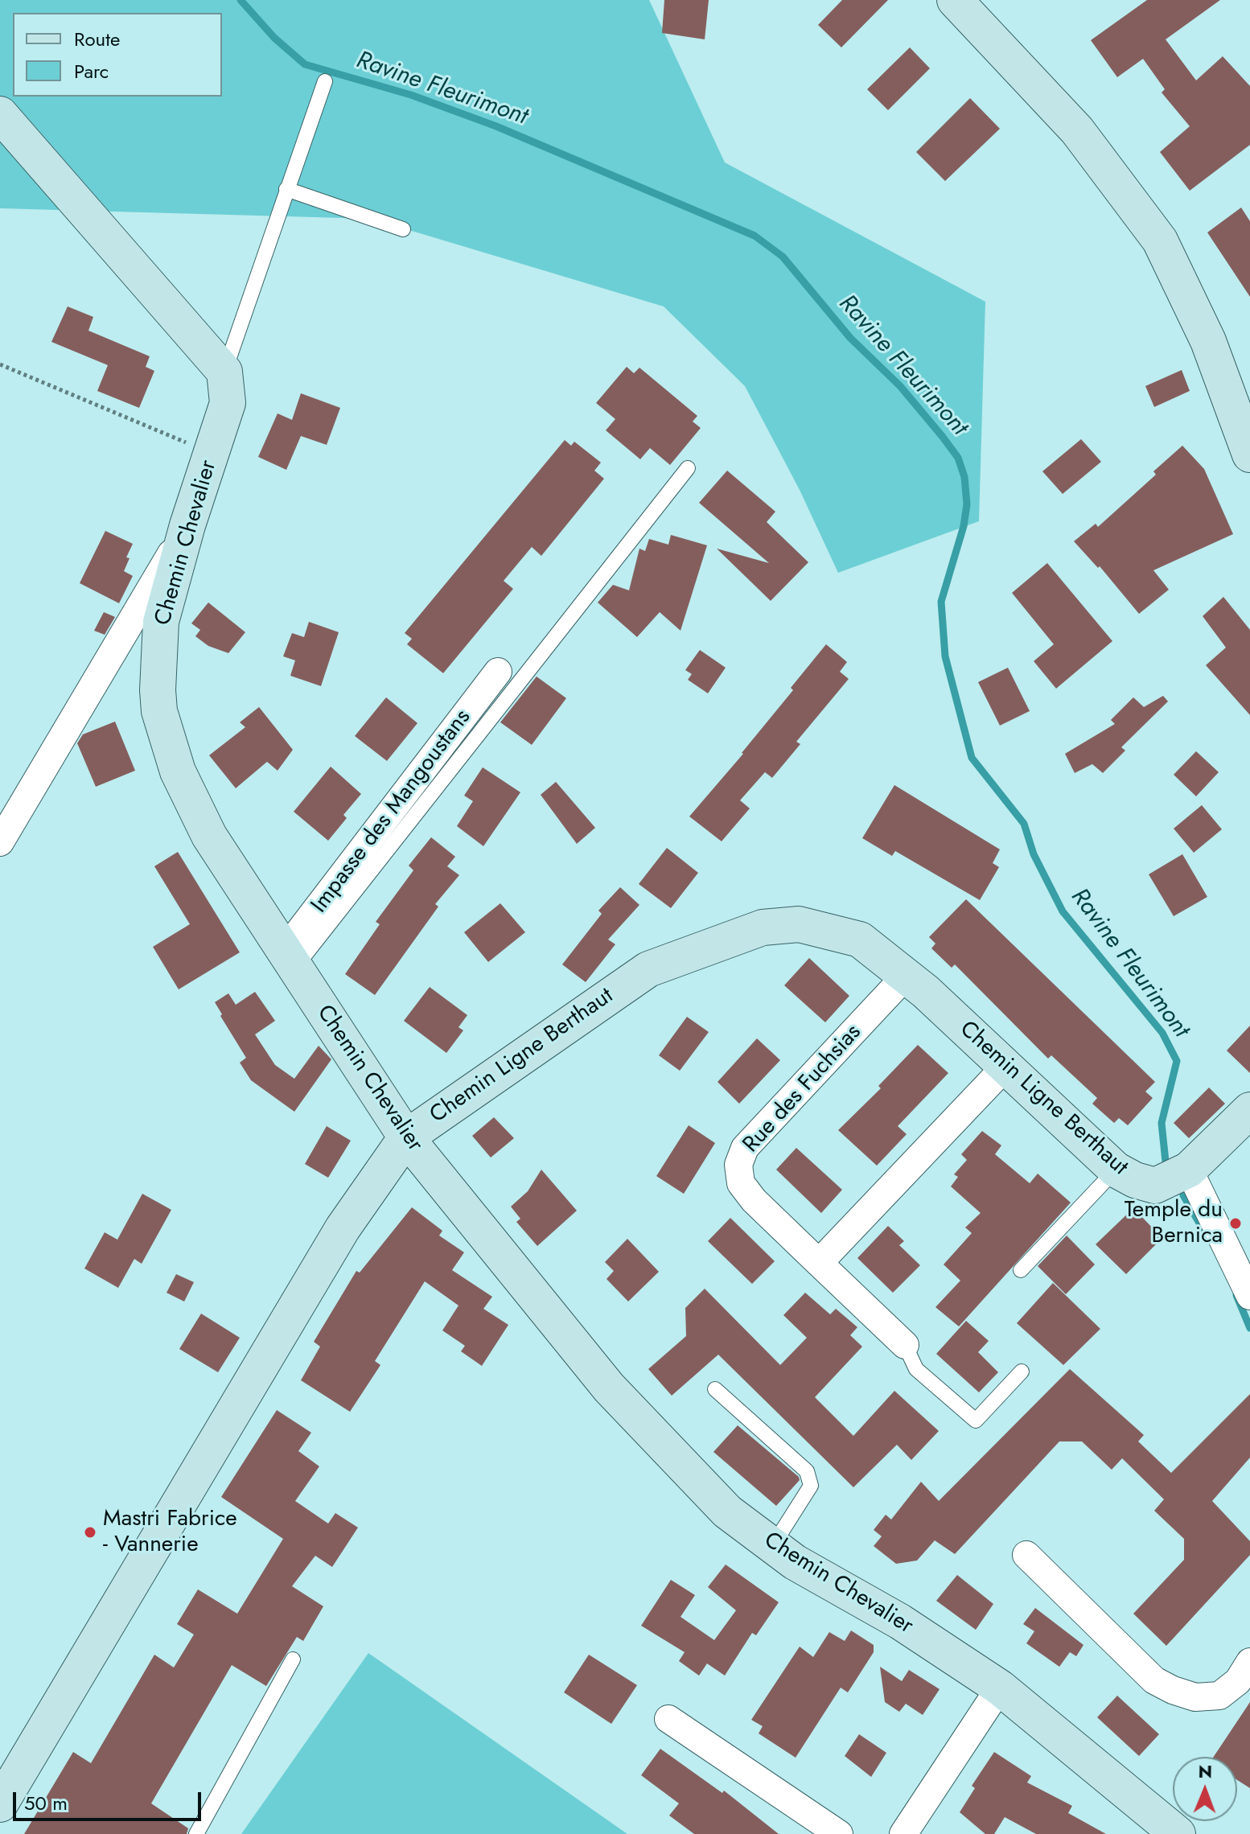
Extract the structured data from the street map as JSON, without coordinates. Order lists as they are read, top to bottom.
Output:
{
  "streets": {
    "street": [
      "Chemin Chevalier",
      "Impasse des Mangoustans",
      "Chemin Ligne Berthaut",
      "Rue des Fuchsias"
    ]
  },
  "crossings": [
    ["Chemin Chevalier", "Impasse des Mangoustans"],
    ["Chemin Chevalier", "Chemin Ligne Berthaut"],
    ["Chemin Ligne Berthaut", "Rue des Fuchsias"]
  ],
  "water": ["Ravine Fleurimont"],
  "places": ["Temple du Bernica", "Mastri Fabrice - Vannerie"],
  "legend": ["Route", "Parc"],
  "scale_bar": "50 m",
  "north": "top"
}
